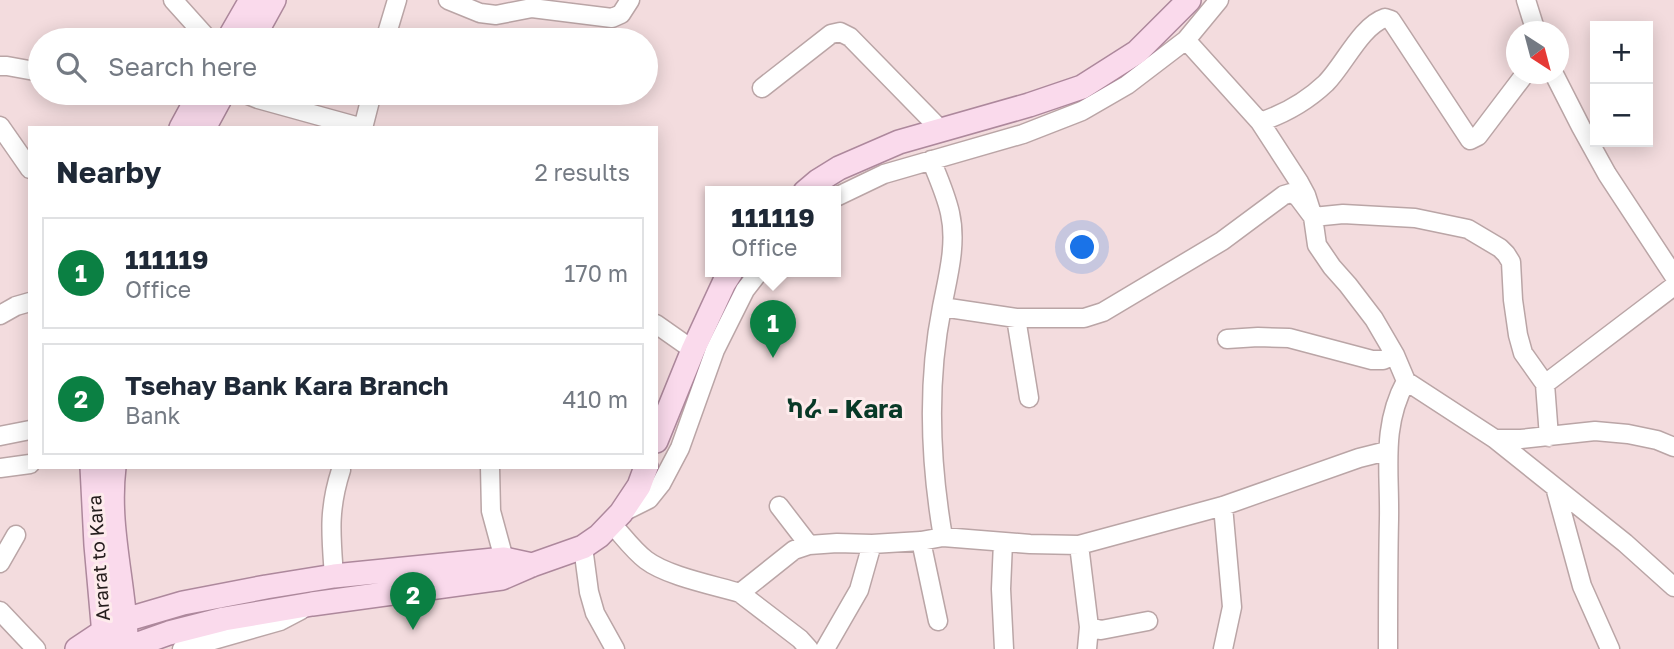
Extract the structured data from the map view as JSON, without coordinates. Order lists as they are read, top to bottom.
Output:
{
  "streets": {
    "main road": ["Ararat to Kara"]
  },
  "districts": ["ካራ - Kara"],
  "north": "bottom right",
  "page": {
    "map_buttons": ["+", "−"],
    "search": "Search here",
    "heading": ["Nearby", "2 results"],
    "popup": ["111119", "Office"],
    "list": [
      {
        "mark": "1",
        "name": "111119",
        "note": "Office",
        "value": "170 m"
      },
      {
        "mark": "2",
        "name": "Tsehay Bank Kara Branch",
        "note": "Bank",
        "value": "410 m"
      }
    ],
    "pins": ["1", "2"]
  }
}
